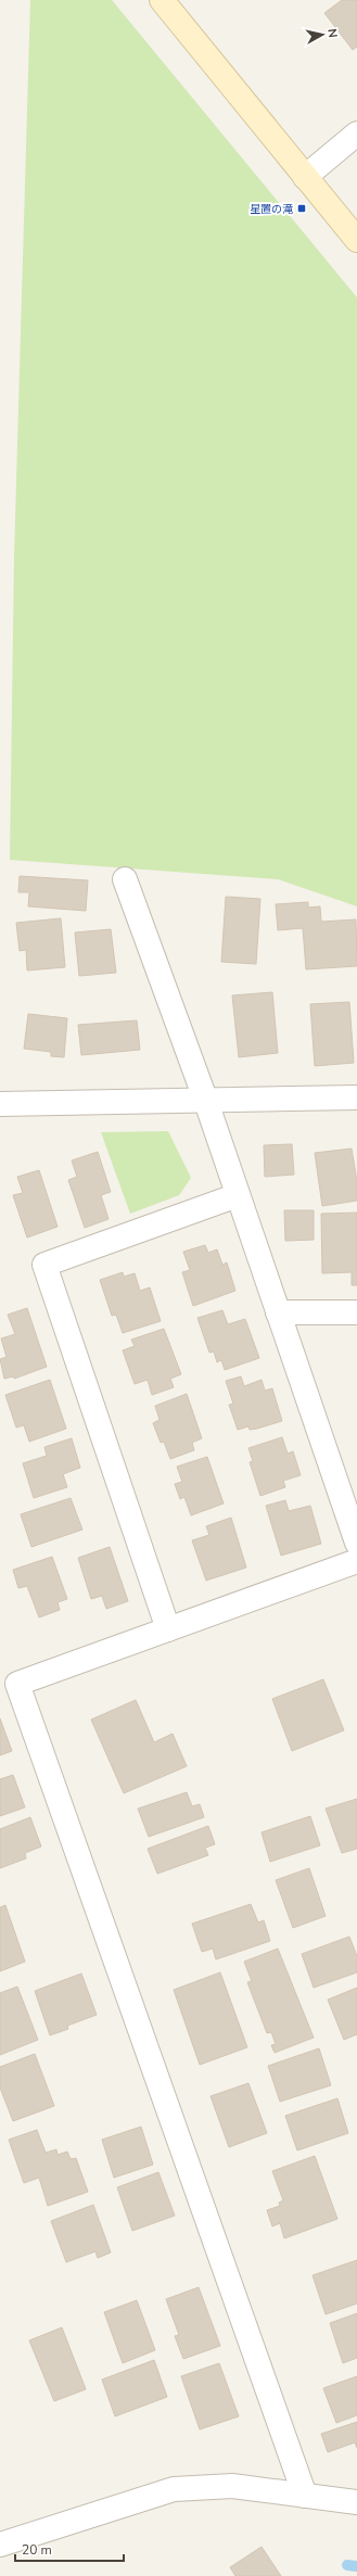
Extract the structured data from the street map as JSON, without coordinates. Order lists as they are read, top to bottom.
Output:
{
  "places": {
    "transit": ["星置の滝"]
  },
  "scale_bar": "20 m",
  "north": "right"
}
